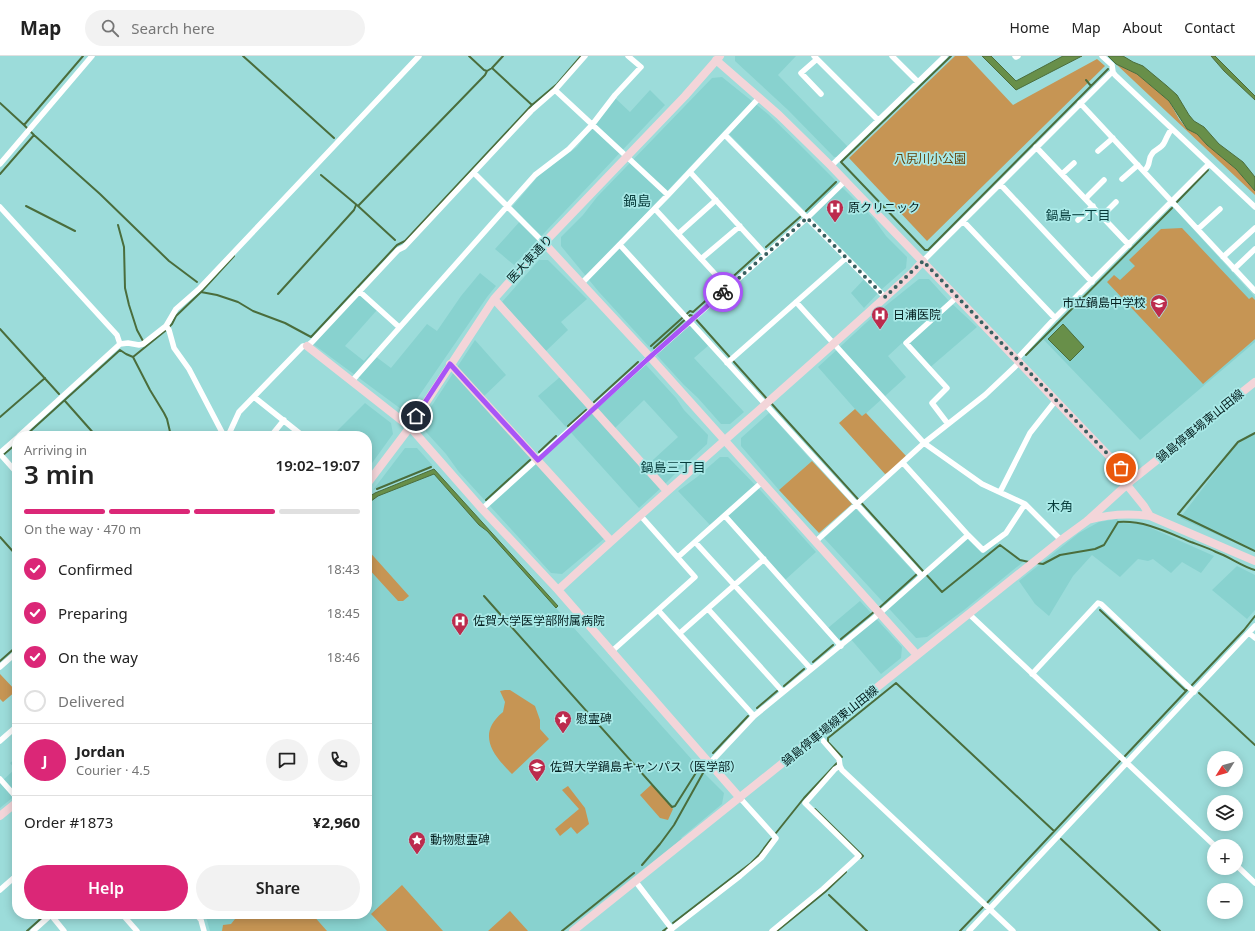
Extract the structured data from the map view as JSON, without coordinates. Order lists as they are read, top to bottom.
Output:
{
  "streets": {
    "street": ["医大東通り", "鍋島停車場東山田線", "鍋島停車場線東山田線"]
  },
  "crossings": [
    ["鍋島停車場東山田線", "鍋島停車場線東山田線"]
  ],
  "districts": [
    "鍋島",
    "鍋島一丁目",
    "鍋島三丁目",
    "木角"
  ],
  "parks": ["八尻川小公園"],
  "places": {
    "hospital": ["原クリニック", "日浦医院", "佐賀大学医学部附属病院"],
    "school or university": ["市立鍋島中学校", "佐賀大学鍋島キャンパス（医学部）"],
    "place": ["慰霊碑", "動物慰霊碑"]
  },
  "north": "bottom left",
  "page": {
    "header": "Map",
    "search": "Search here",
    "nav": [
      "Home",
      "Map",
      "About",
      "Contact"
    ],
    "heading": ["3 min", "Arriving in", "19:02–19:07"],
    "panel": [
      "Jordan",
      "Courier · 4.5",
      "Order #1873",
      "¥2,960"
    ],
    "bar": "On the way · 470 m",
    "list": [
      ["Confirmed", "18:43"],
      ["Preparing", "18:45"],
      ["On the way", "18:46"],
      "Delivered"
    ],
    "round": "J",
    "map_buttons": ["+", "−"],
    "buttons": ["Help", "Share"]
  }
}
